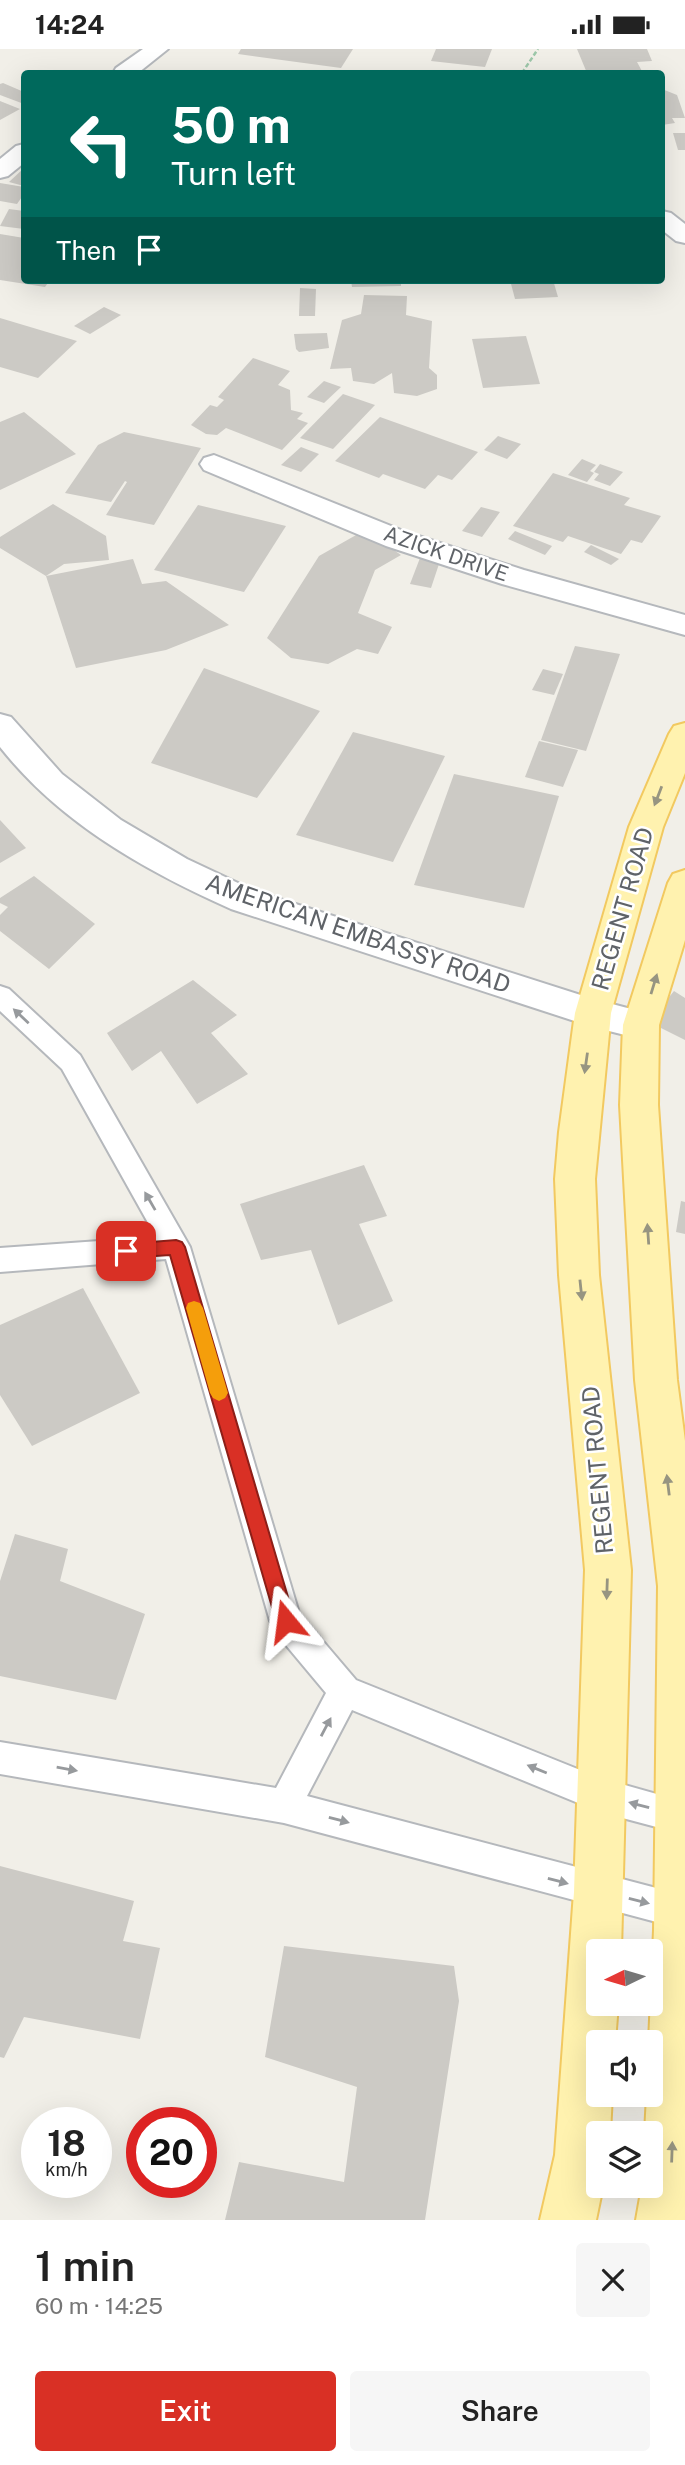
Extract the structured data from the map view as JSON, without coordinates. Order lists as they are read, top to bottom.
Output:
{
  "streets": {
    "main road": ["REGENT ROAD"],
    "street": ["AZICK DRIVE", "AMERICAN EMBASSY ROAD"]
  },
  "crossings": [
    ["REGENT ROAD", "AMERICAN EMBASSY ROAD"]
  ],
  "north": "left",
  "page": {
    "status": "14:24",
    "turn": ["50 m", "Turn left"],
    "then": "Then",
    "speed": "18 km/h",
    "limit": "20",
    "heading": ["1 min", "60 m · 14:25"],
    "buttons": ["Exit", "Share"]
  }
}
